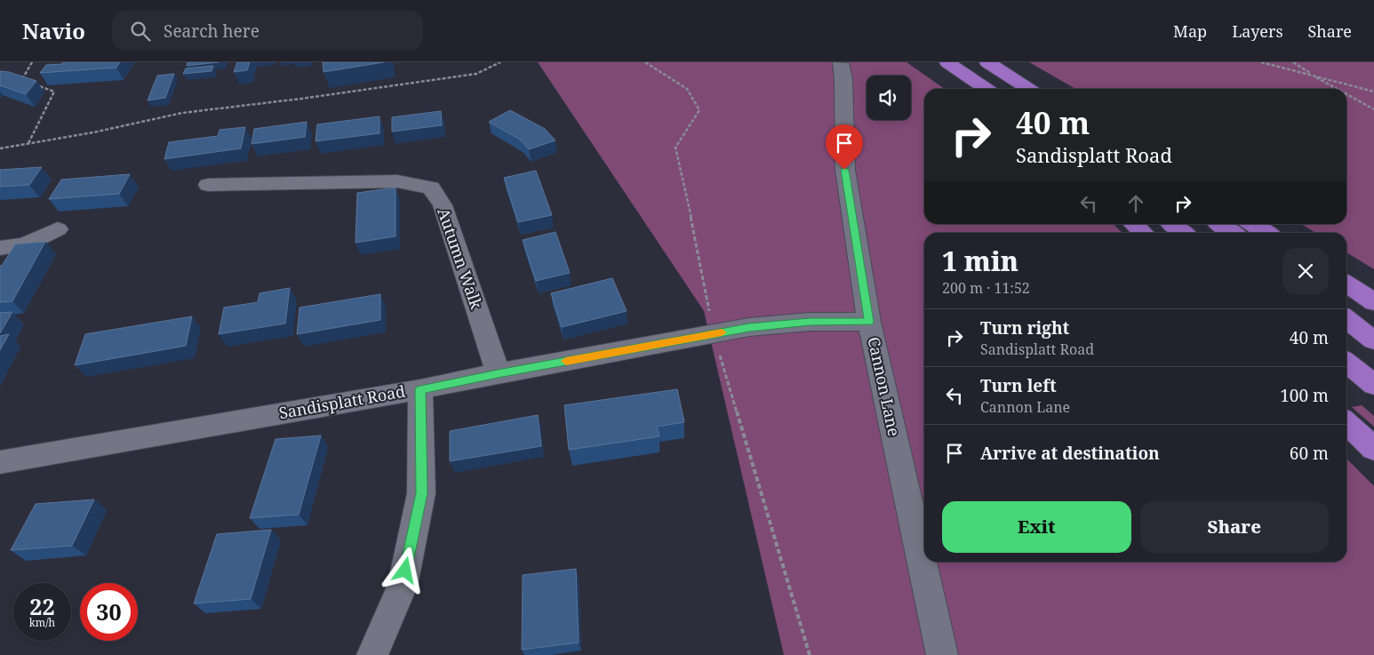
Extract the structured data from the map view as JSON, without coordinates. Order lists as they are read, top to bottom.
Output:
{
  "streets": {
    "street": ["Autumn Walk", "Cannon Lane", "Sandisplatt Road"]
  },
  "crossings": [
    ["Autumn Walk", "Sandisplatt Road"],
    ["Cannon Lane", "Sandisplatt Road"]
  ],
  "page": {
    "header": "Navio",
    "search": "Search here",
    "nav": ["Map", "Layers", "Share"],
    "turn": ["40 m", "Sandisplatt Road"],
    "heading": ["1 min", "200 m · 11:52"],
    "list": [
      {
        "name": "Turn right",
        "note": "Sandisplatt Road",
        "value": "40 m"
      },
      {
        "name": "Turn left",
        "note": "Cannon Lane",
        "value": "100 m"
      },
      {
        "name": "Arrive at destination",
        "value": "60 m"
      }
    ],
    "buttons": ["Exit", "Share"],
    "speed": "22 km/h",
    "limit": "30"
  }
}
